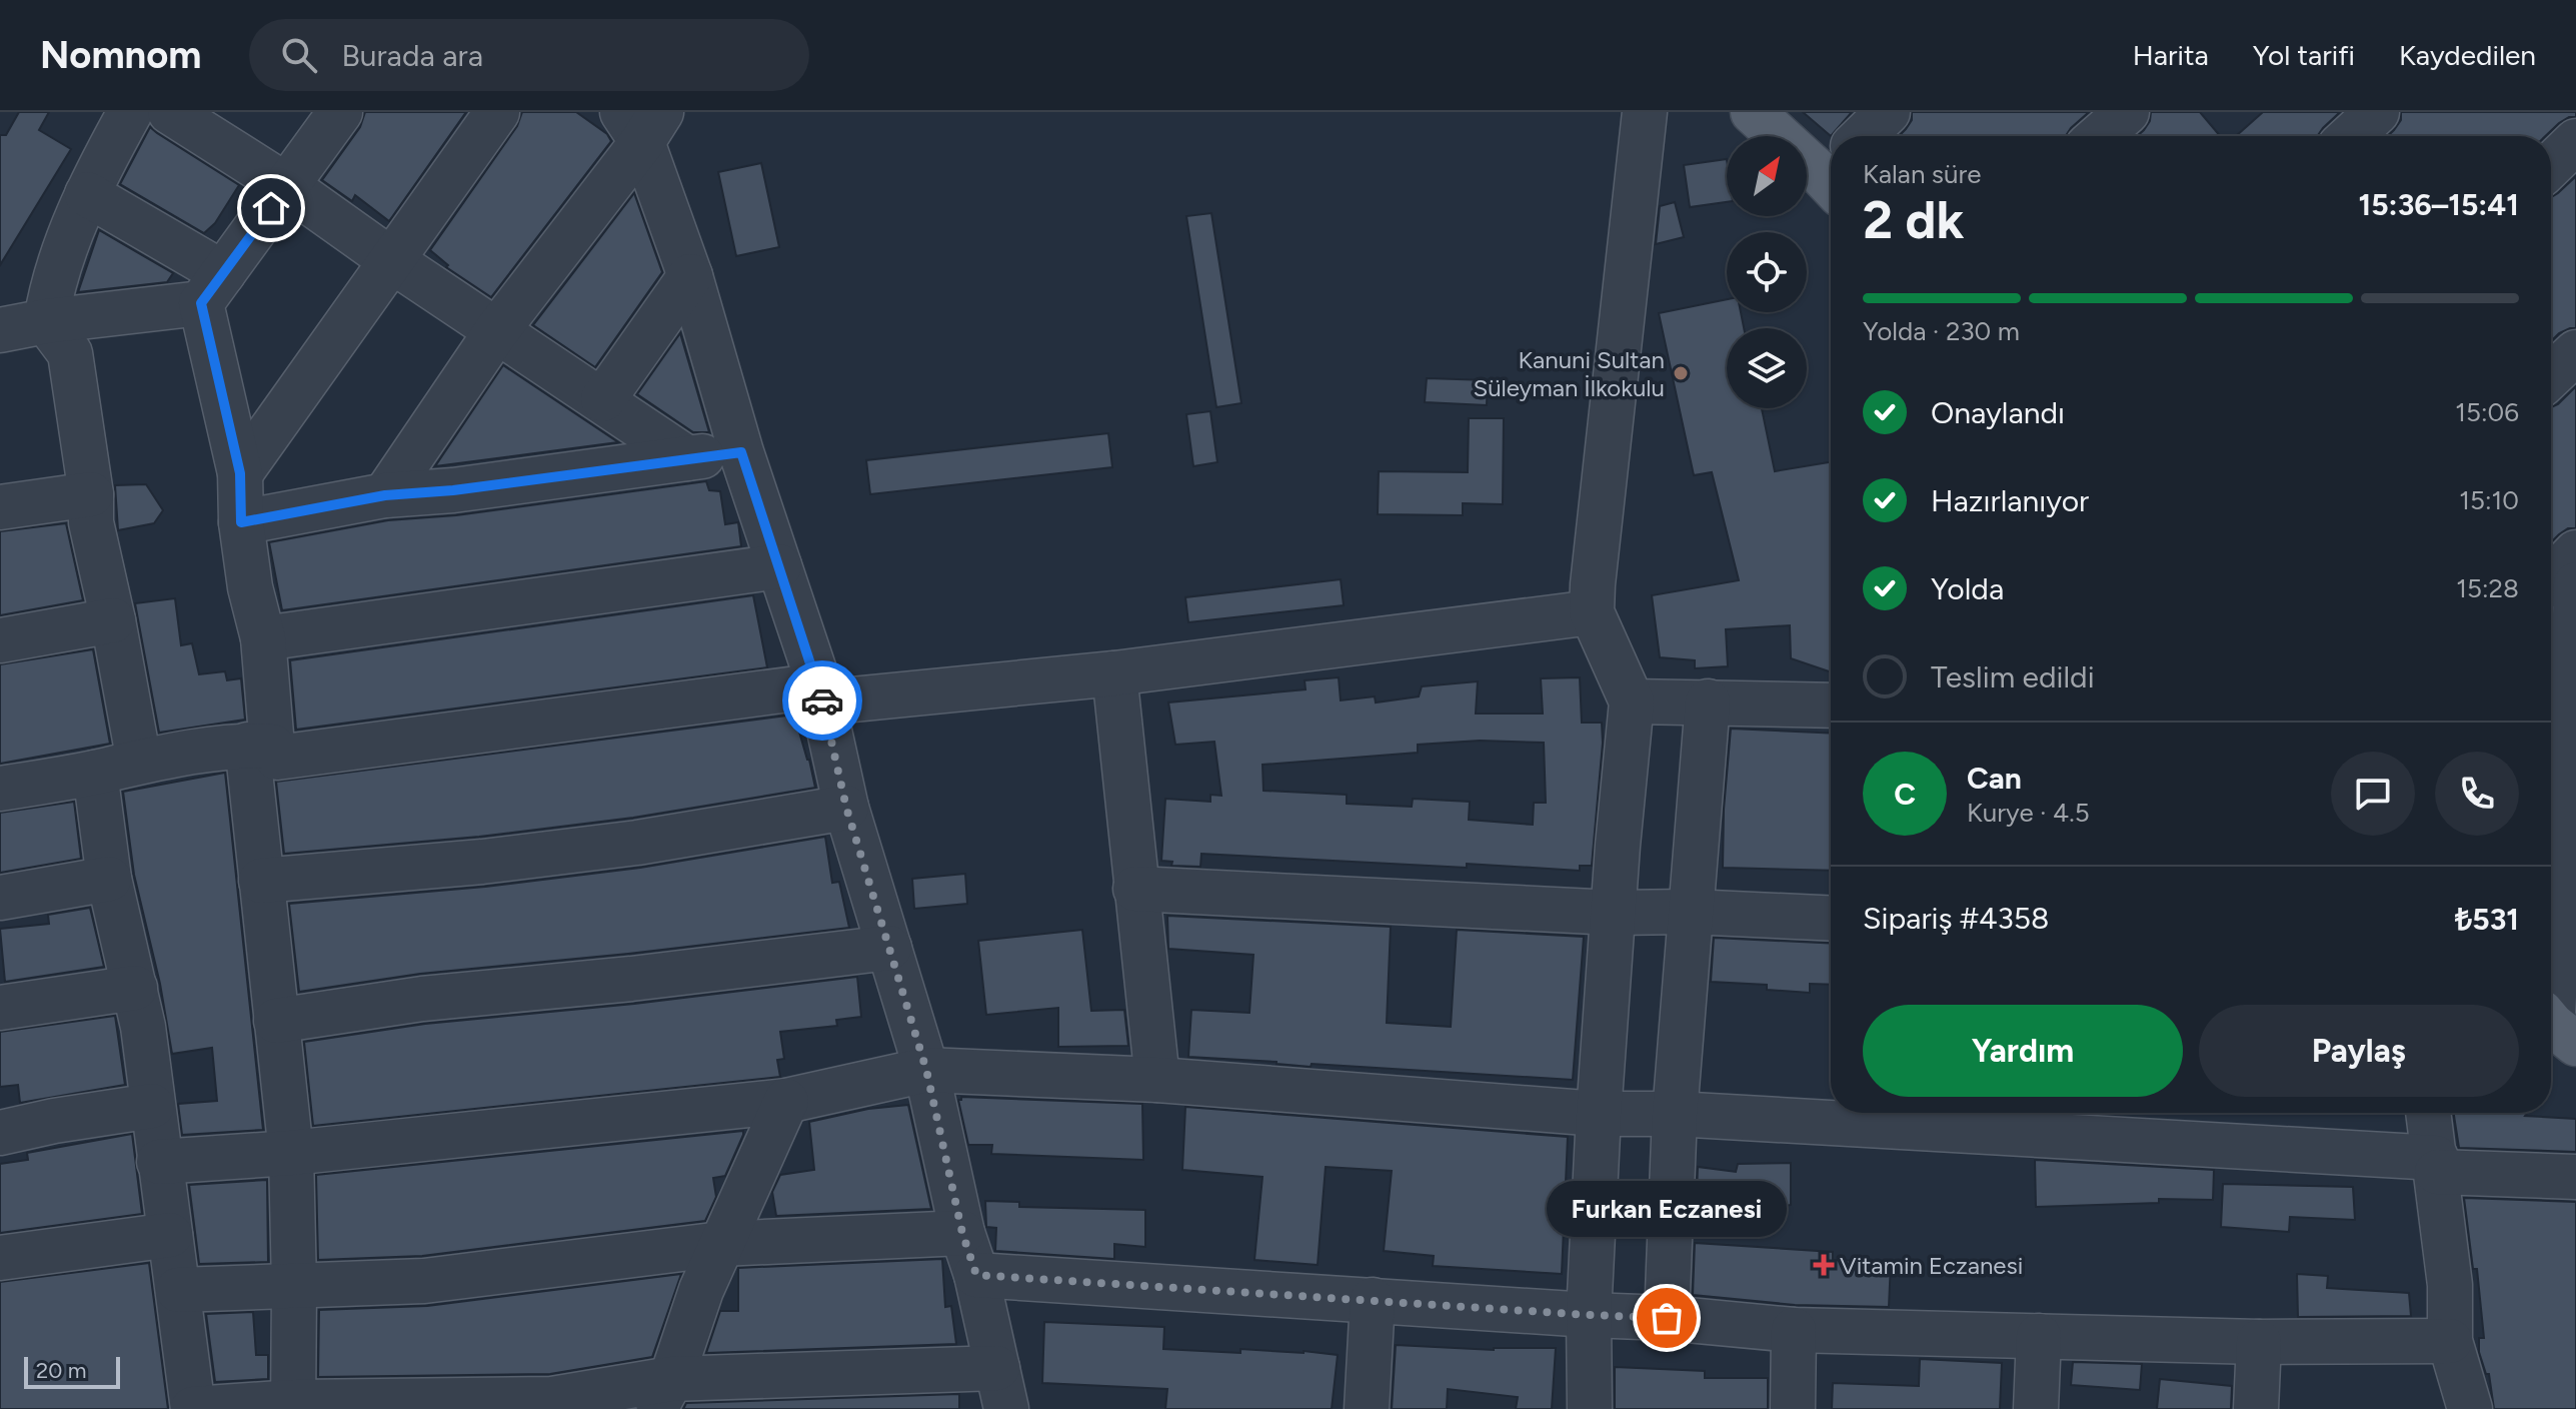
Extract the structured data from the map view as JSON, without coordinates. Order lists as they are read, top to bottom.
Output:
{
  "places": {
    "other": ["Kanuni Sultan Süleyman İlkokulu", "Furkan Eczanesi"],
    "health": ["Vitamin Eczanesi"]
  },
  "scale_bar": "20 m",
  "north": "top right",
  "page": {
    "header": "Nomnom",
    "search": "Burada ara",
    "nav": ["Harita", "Yol tarifi", "Kaydedilen"],
    "heading": ["2 dk", "Kalan süre", "15:36–15:41"],
    "panel": [
      "Can",
      "Kurye · 4.5",
      "Sipariş #4358",
      "₺531"
    ],
    "bar": "Yolda · 230 m",
    "list": [
      ["Onaylandı", "15:06"],
      ["Hazırlanıyor", "15:10"],
      ["Yolda", "15:28"],
      "Teslim edildi"
    ],
    "round": "C",
    "buttons": ["Yardım", "Paylaş"],
    "bubble": "Furkan Eczanesi",
    "scale": "20 m"
  }
}
